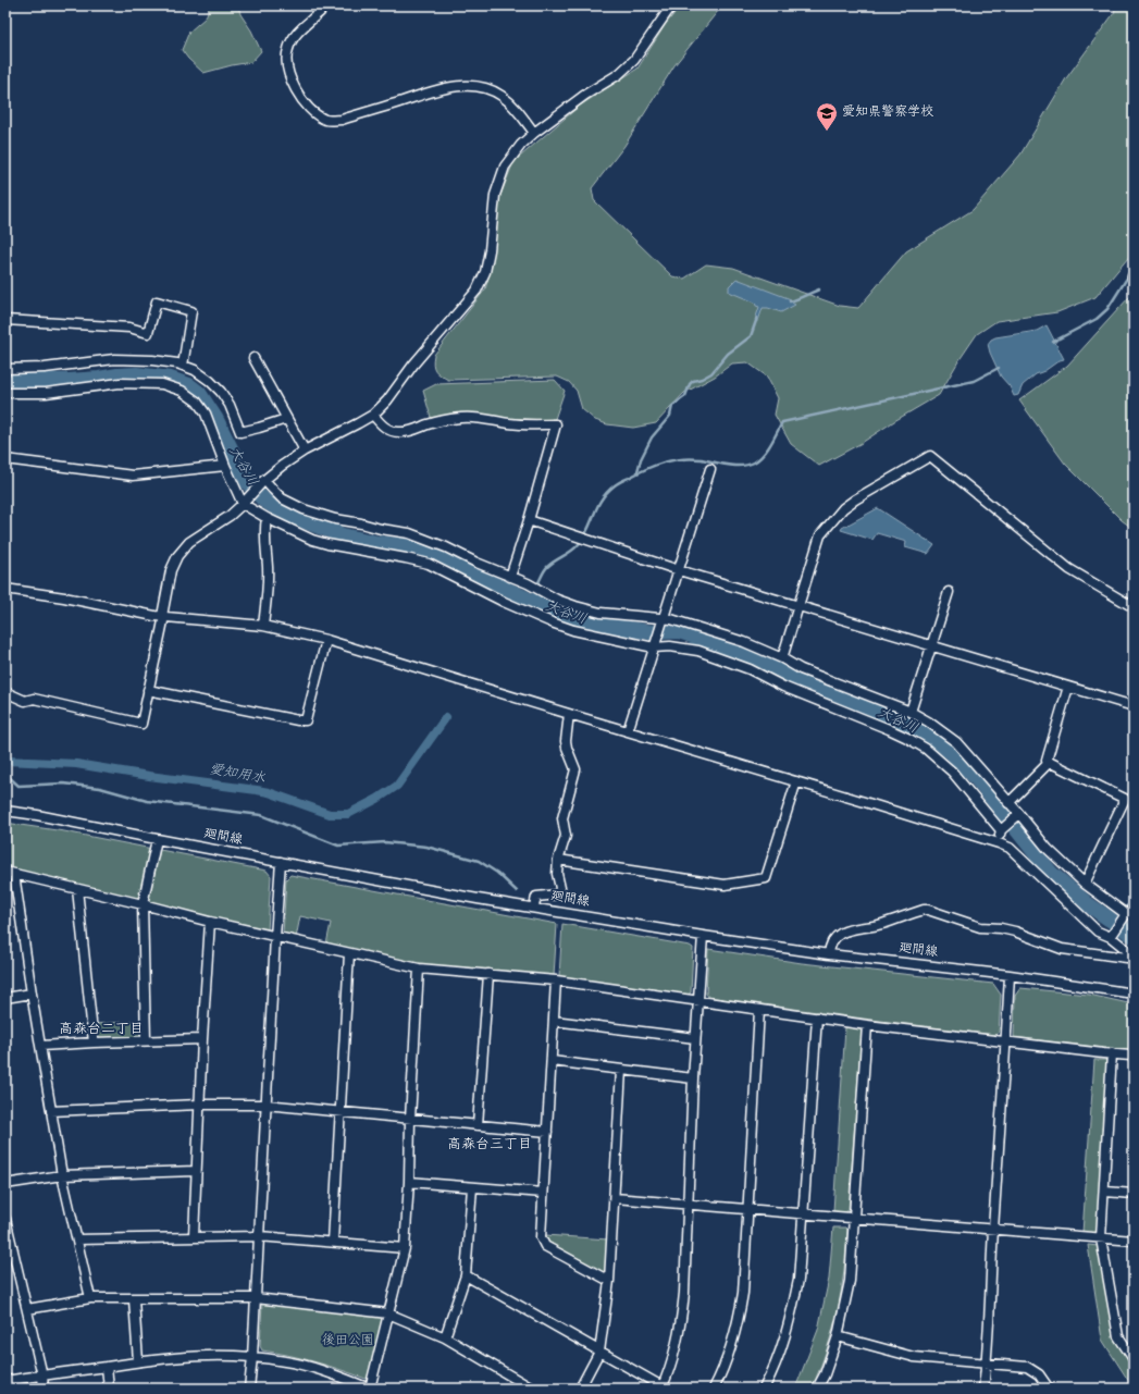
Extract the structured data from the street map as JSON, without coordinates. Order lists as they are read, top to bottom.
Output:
{
  "streets": {
    "street": ["廻間線"]
  },
  "districts": ["高森台二丁目", "高森台三丁目"],
  "water": ["大谷川", "愛知用水"],
  "parks": ["後田公園"],
  "places": {
    "school or university": ["愛知県警察学校"]
  }
}
